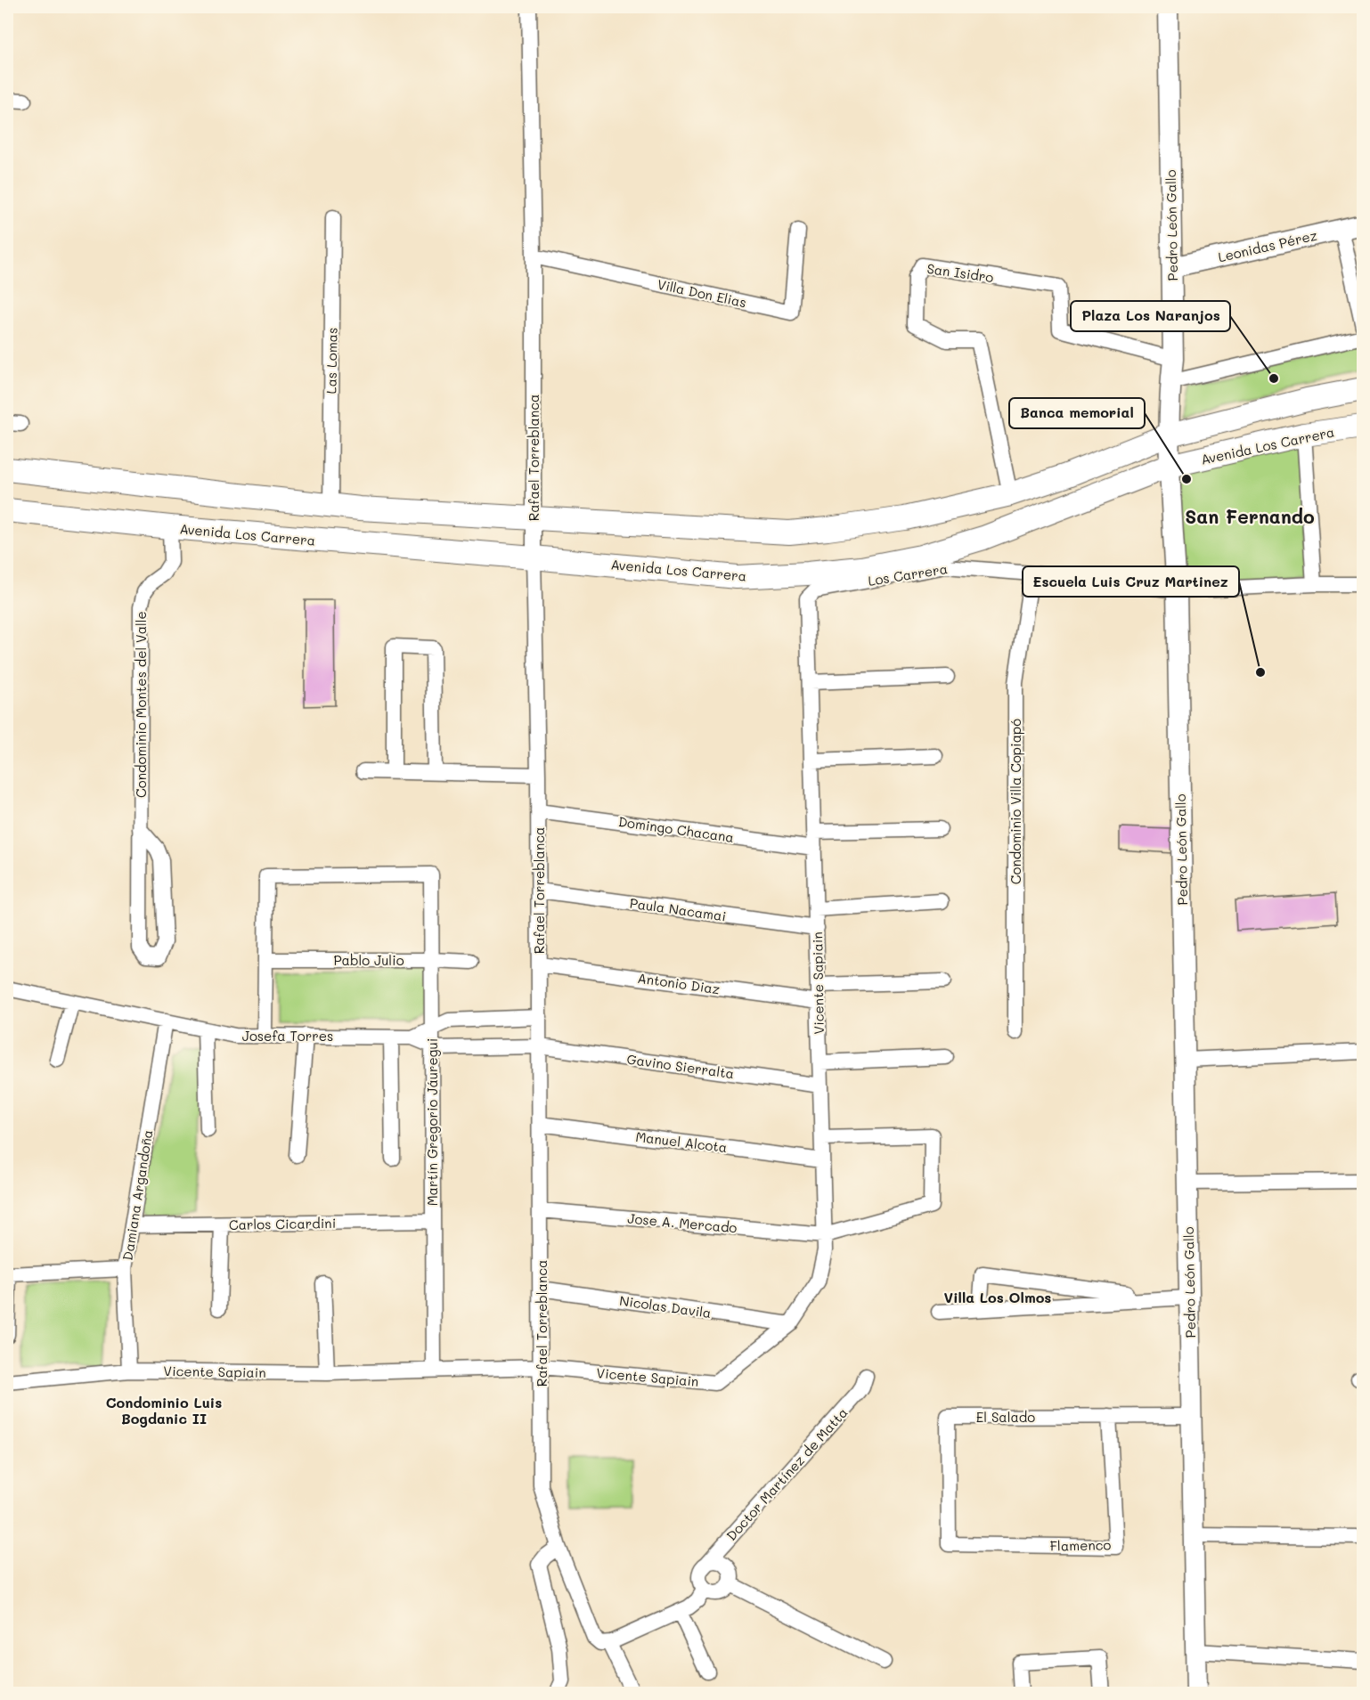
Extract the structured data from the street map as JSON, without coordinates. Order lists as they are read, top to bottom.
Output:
{
  "streets": {
    "main road": ["Avenida Los Carrera"],
    "street": [
      "Pedro León Gallo",
      "Leonidas Pérez",
      "San Isidro",
      "Villa Don Elias",
      "Las Lomas",
      "Rafael Torreblanca",
      "Los Carrera",
      "Condominio Montes del Valle",
      "Condominio Villa Copiapó",
      "Domingo Chacana",
      "Paula Nacamai",
      "Pablo Julio",
      "Antonio Diaz",
      "Vicente Sapiain",
      "Josefa Torres",
      "Gavino Sierralta",
      "Martín Gregorio Jáuregui",
      "Manuel Alcota",
      "Damiana Argandoña",
      "Jose A. Mercado",
      "Carlos Cicardini",
      "Nicolas Davila",
      "El Salado",
      "Doctor Martínez de Matta",
      "Flamenco"
    ]
  },
  "crossings": [
    ["Pedro León Gallo", "Leonidas Pérez"],
    ["Pedro León Gallo", "San Isidro"],
    ["Pedro León Gallo", "Avenida Los Carrera"],
    ["Pedro León Gallo", "Los Carrera"],
    ["Pedro León Gallo", "El Salado"],
    ["Villa Don Elias", "Rafael Torreblanca"],
    ["Avenida Los Carrera", "Rafael Torreblanca"],
    ["Avenida Los Carrera", "Condominio Montes del Valle"],
    ["Rafael Torreblanca", "Domingo Chacana"],
    ["Rafael Torreblanca", "Paula Nacamai"],
    ["Rafael Torreblanca", "Antonio Diaz"],
    ["Rafael Torreblanca", "Vicente Sapiain"],
    ["Rafael Torreblanca", "Josefa Torres"],
    ["Rafael Torreblanca", "Gavino Sierralta"],
    ["Rafael Torreblanca", "Manuel Alcota"],
    ["Rafael Torreblanca", "Jose A. Mercado"],
    ["Rafael Torreblanca", "Nicolas Davila"],
    ["Los Carrera", "Condominio Villa Copiapó"],
    ["Los Carrera", "Vicente Sapiain"],
    ["Domingo Chacana", "Vicente Sapiain"],
    ["Paula Nacamai", "Vicente Sapiain"],
    ["Pablo Julio", "Martín Gregorio Jáuregui"],
    ["Antonio Diaz", "Vicente Sapiain"],
    ["Vicente Sapiain", "Gavino Sierralta"],
    ["Vicente Sapiain", "Martín Gregorio Jáuregui"],
    ["Vicente Sapiain", "Manuel Alcota"],
    ["Vicente Sapiain", "Damiana Argandoña"],
    ["Vicente Sapiain", "Jose A. Mercado"],
    ["Vicente Sapiain", "Nicolas Davila"],
    ["Josefa Torres", "Gavino Sierralta"],
    ["Josefa Torres", "Martín Gregorio Jáuregui"],
    ["Josefa Torres", "Damiana Argandoña"],
    ["Martín Gregorio Jáuregui", "Carlos Cicardini"],
    ["Damiana Argandoña", "Carlos Cicardini"],
    ["El Salado", "Flamenco"]
  ],
  "districts": ["San Fernando", "Villa Los Olmos", "Condominio Luis Bogdanic II"],
  "places": ["Plaza Los Naranjos", "Banca memorial", "Escuela Luis Cruz Martinez"]
}
